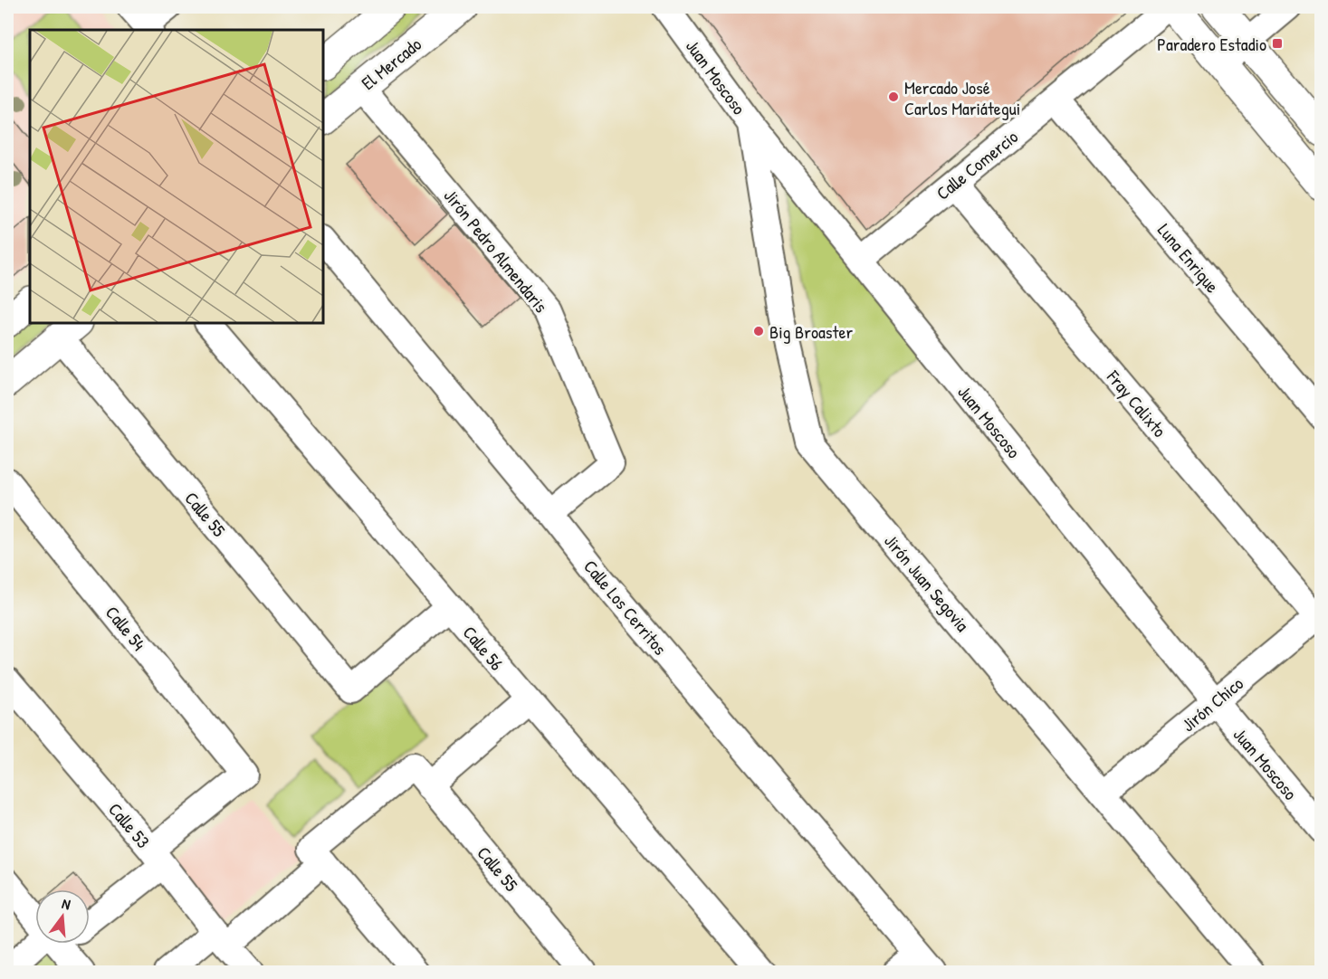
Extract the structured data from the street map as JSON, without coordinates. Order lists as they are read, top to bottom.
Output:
{
  "streets": {
    "main road": ["El Mercado"],
    "street": [
      "Juan Moscoso",
      "Calle Comercio",
      "Jirón Pedro Almendaris",
      "Luna Enrique",
      "Fray Calixto",
      "Calle 55",
      "Jirón Juan Segovia",
      "Calle Los Cerritos",
      "Calle 54",
      "Calle 56",
      "Jirón Chico",
      "Calle 53"
    ]
  },
  "crossings": [
    ["El Mercado", "Jirón Pedro Almendaris"],
    ["Juan Moscoso", "Calle Comercio"],
    ["Juan Moscoso", "Jirón Juan Segovia"],
    ["Juan Moscoso", "Jirón Chico"],
    ["Calle Comercio", "Luna Enrique"],
    ["Calle Comercio", "Fray Calixto"],
    ["Jirón Pedro Almendaris", "Calle Los Cerritos"],
    ["Fray Calixto", "Jirón Chico"],
    ["Calle 55", "Calle 56"],
    ["Jirón Juan Segovia", "Jirón Chico"],
    ["Calle 54", "Calle 53"]
  ],
  "places": {
    "transit": ["Paradero Estadio"],
    "other": ["Mercado José Carlos Mariátegui", "Big Broaster"]
  },
  "north": "top"
}
